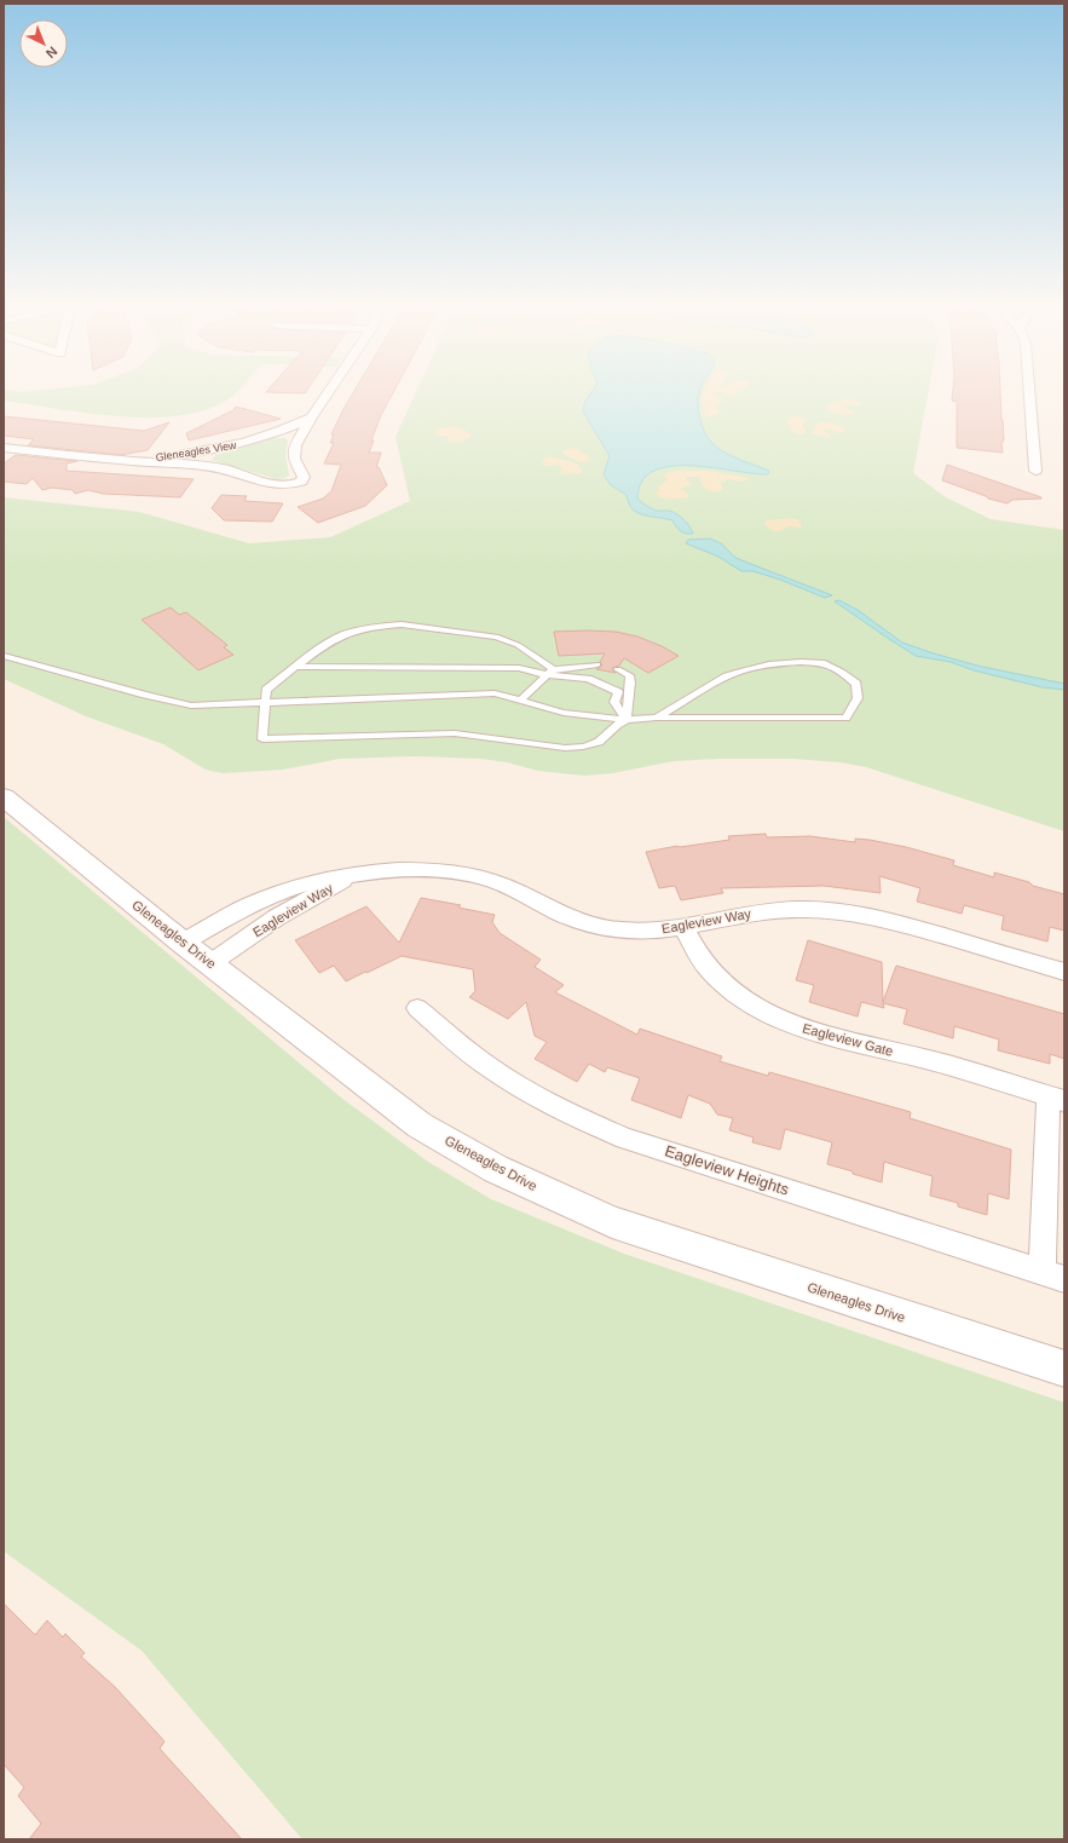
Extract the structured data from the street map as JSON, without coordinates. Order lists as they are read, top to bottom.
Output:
{
  "streets": {
    "street": [
      "Gleneagles View",
      "Eagleview Way",
      "Gleneagles Drive",
      "Eagleview Gate",
      "Eagleview Heights"
    ]
  },
  "crossings": [
    ["Eagleview Way", "Gleneagles Drive"],
    ["Eagleview Way", "Eagleview Gate"],
    ["Eagleview Gate", "Eagleview Heights"]
  ],
  "north": "bottom right"
}
